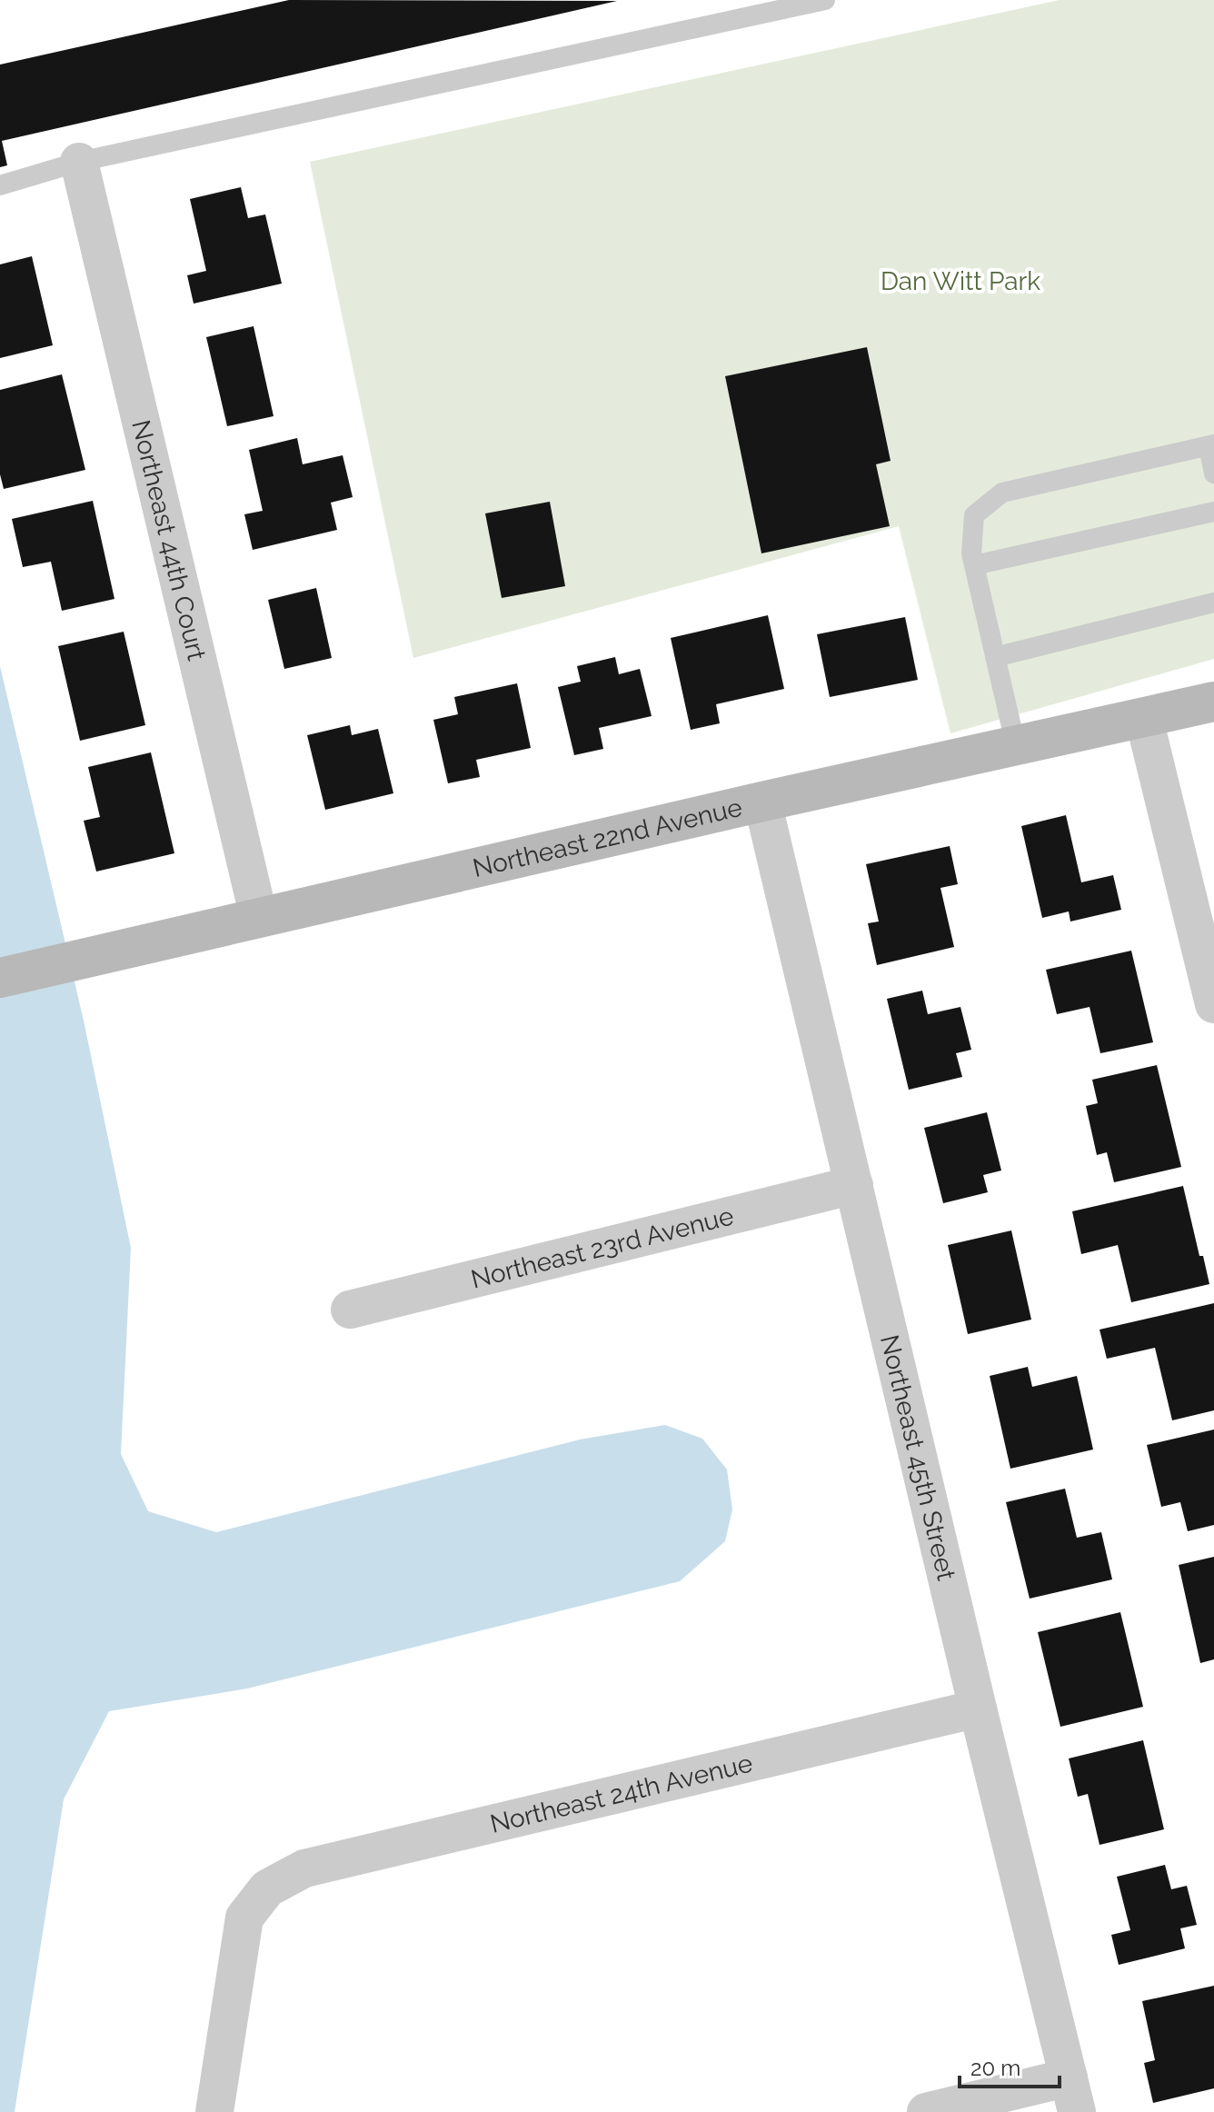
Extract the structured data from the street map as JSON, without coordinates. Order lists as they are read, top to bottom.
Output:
{
  "streets": {
    "street": [
      "Northeast 44th Court",
      "Northeast 22nd Avenue",
      "Northeast 23rd Avenue",
      "Northeast 45th Street",
      "Northeast 24th Avenue"
    ]
  },
  "crossings": [
    ["Northeast 44th Court", "Northeast 22nd Avenue"],
    ["Northeast 22nd Avenue", "Northeast 45th Street"],
    ["Northeast 23rd Avenue", "Northeast 45th Street"],
    ["Northeast 45th Street", "Northeast 24th Avenue"]
  ],
  "parks": ["Dan Witt Park"],
  "scale_bar": "20 m"
}
